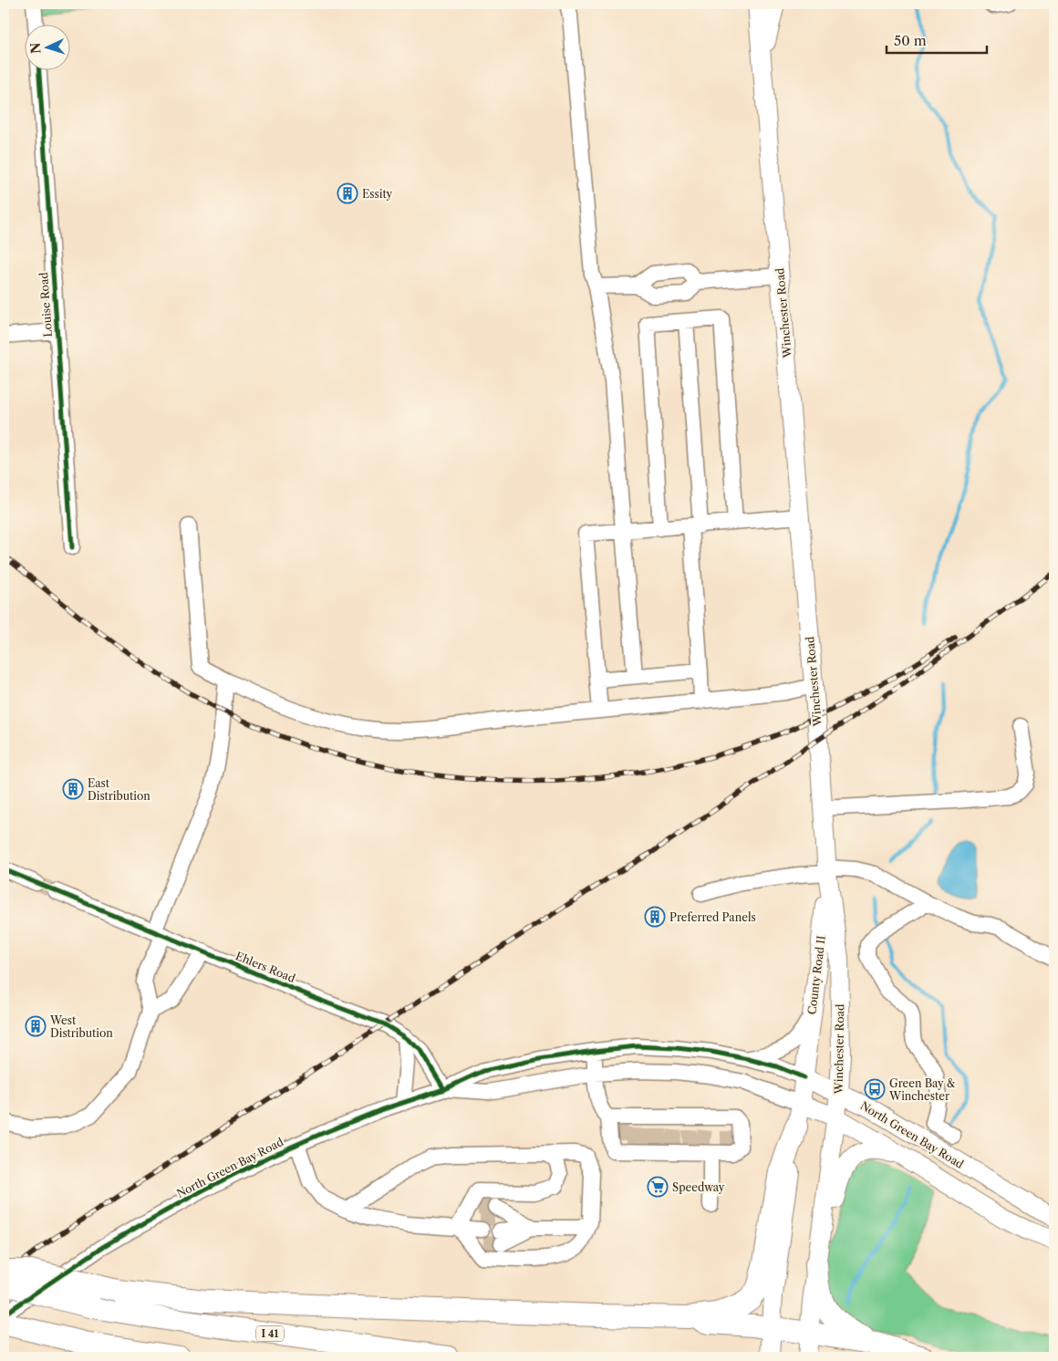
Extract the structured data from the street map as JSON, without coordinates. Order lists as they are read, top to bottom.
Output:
{
  "streets": {
    "highway": ["I 41"],
    "main road": ["Winchester Road", "County Road II", "North Green Bay Road"],
    "street": ["Louise Road", "Ehlers Road"]
  },
  "crossings": [
    ["Winchester Road", "County Road II"],
    ["Winchester Road", "North Green Bay Road"],
    ["Ehlers Road", "North Green Bay Road"],
    ["County Road II", "North Green Bay Road"]
  ],
  "places": {
    "building": [
      "Essity",
      "East Distribution",
      "Preferred Panels",
      "West Distribution"
    ],
    "bus stop": ["Green Bay & Winchester"],
    "supermarket": ["Speedway"]
  },
  "scale_bar": "50 m",
  "north": "left"
}
